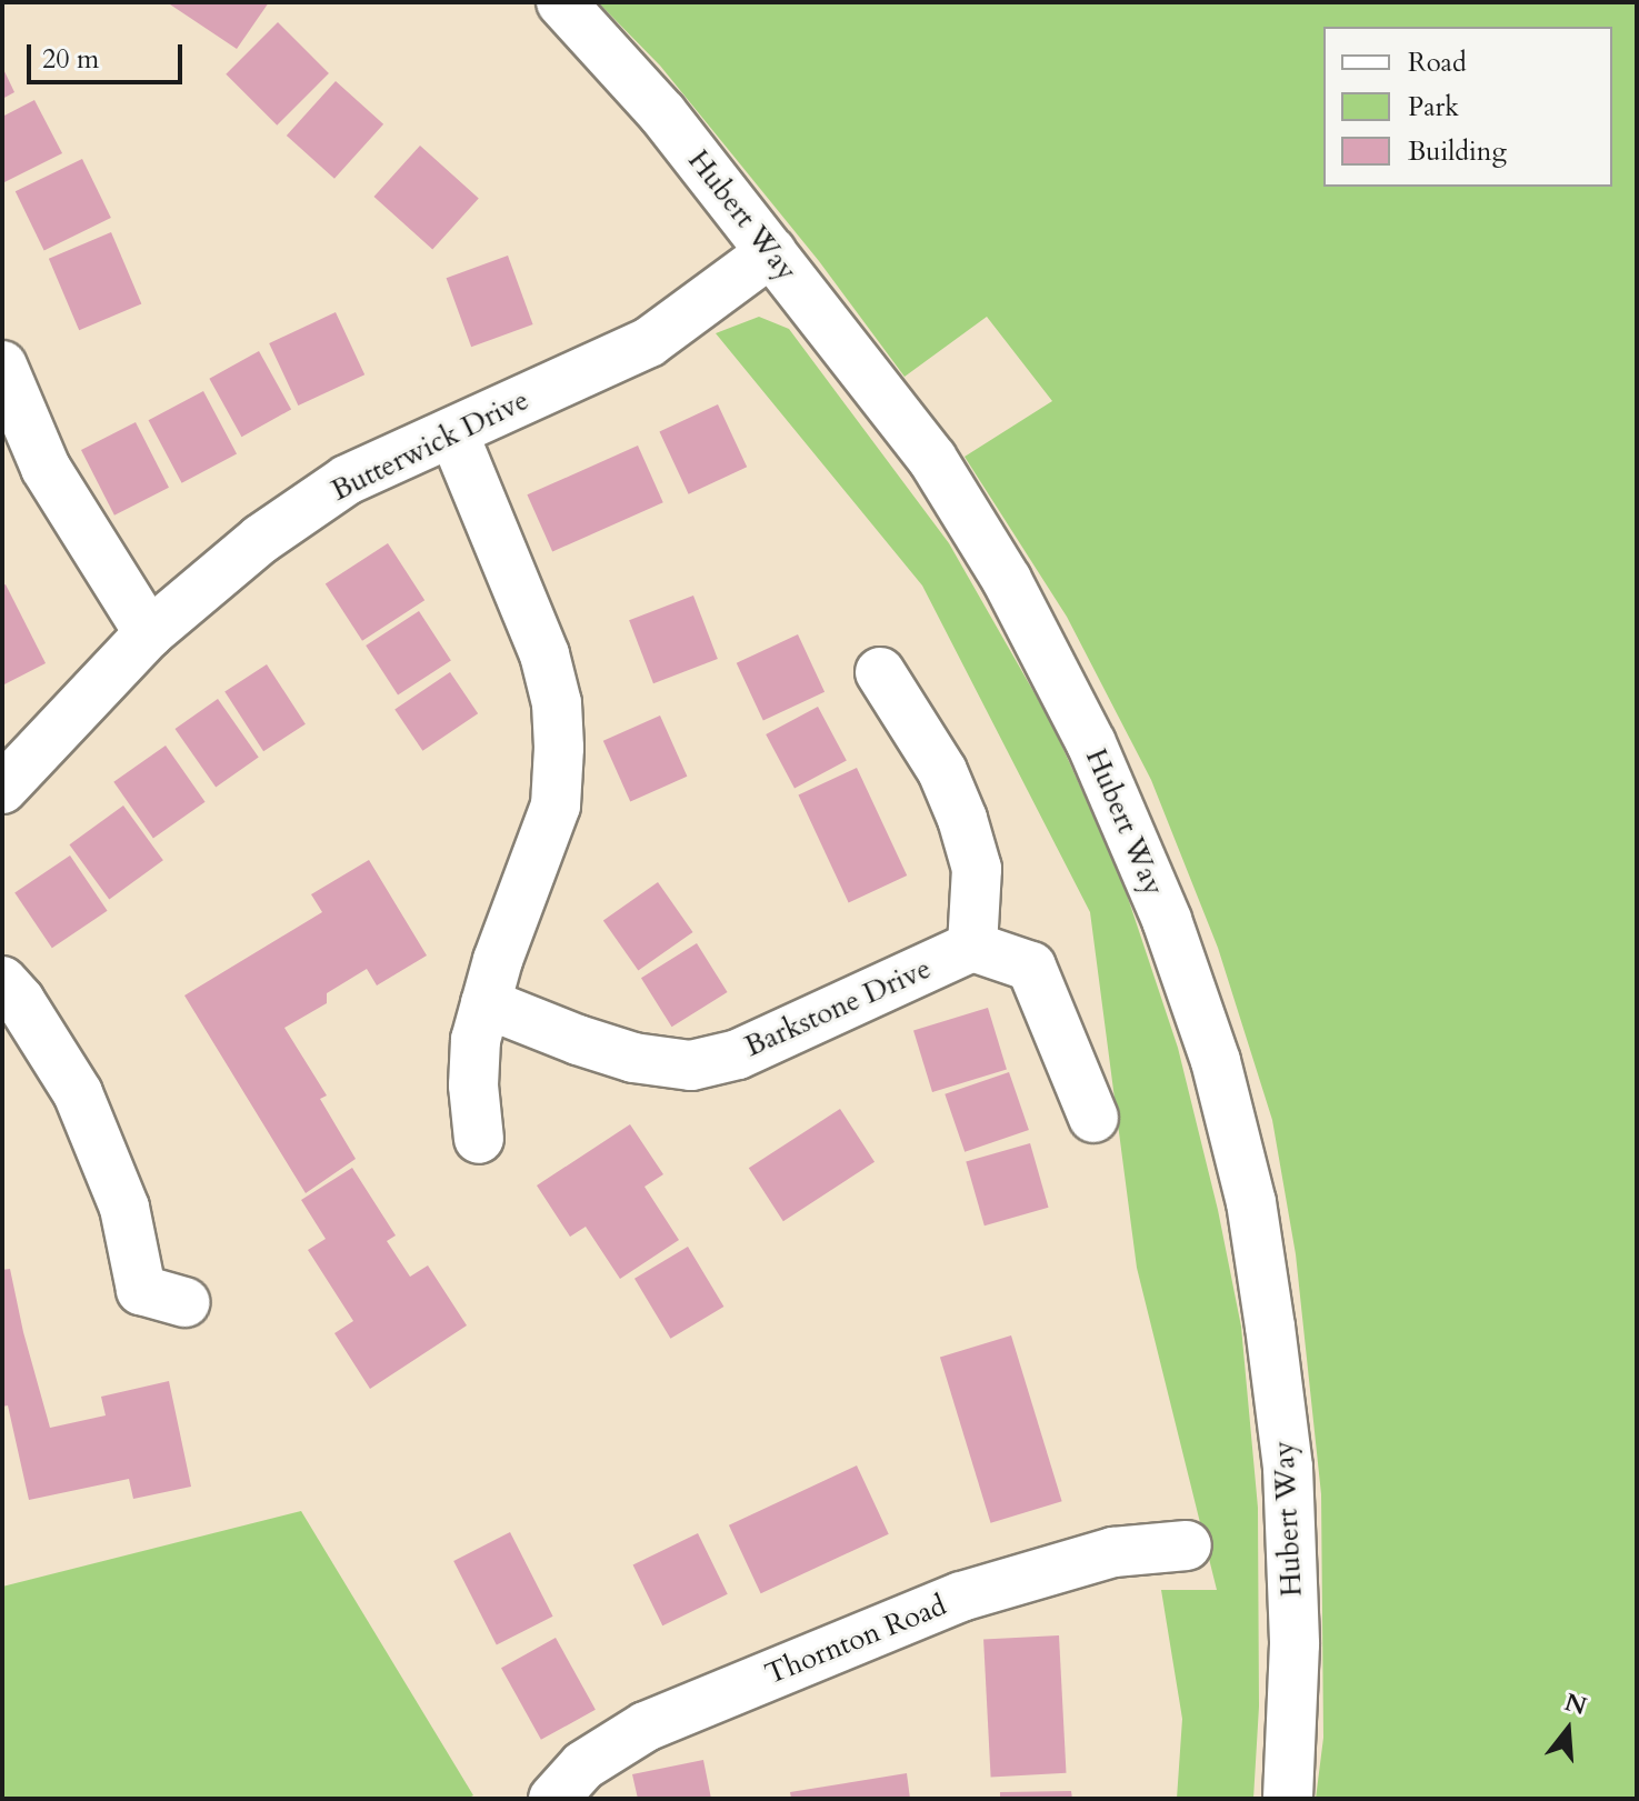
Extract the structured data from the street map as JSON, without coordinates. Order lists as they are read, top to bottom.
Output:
{
  "streets": {
    "street": [
      "Hubert Way",
      "Butterwick Drive",
      "Barkstone Drive",
      "Thornton Road"
    ]
  },
  "crossings": [
    ["Hubert Way", "Butterwick Drive"]
  ],
  "legend": ["Road", "Park", "Building"],
  "scale_bar": "20 m",
  "north": "top"
}
